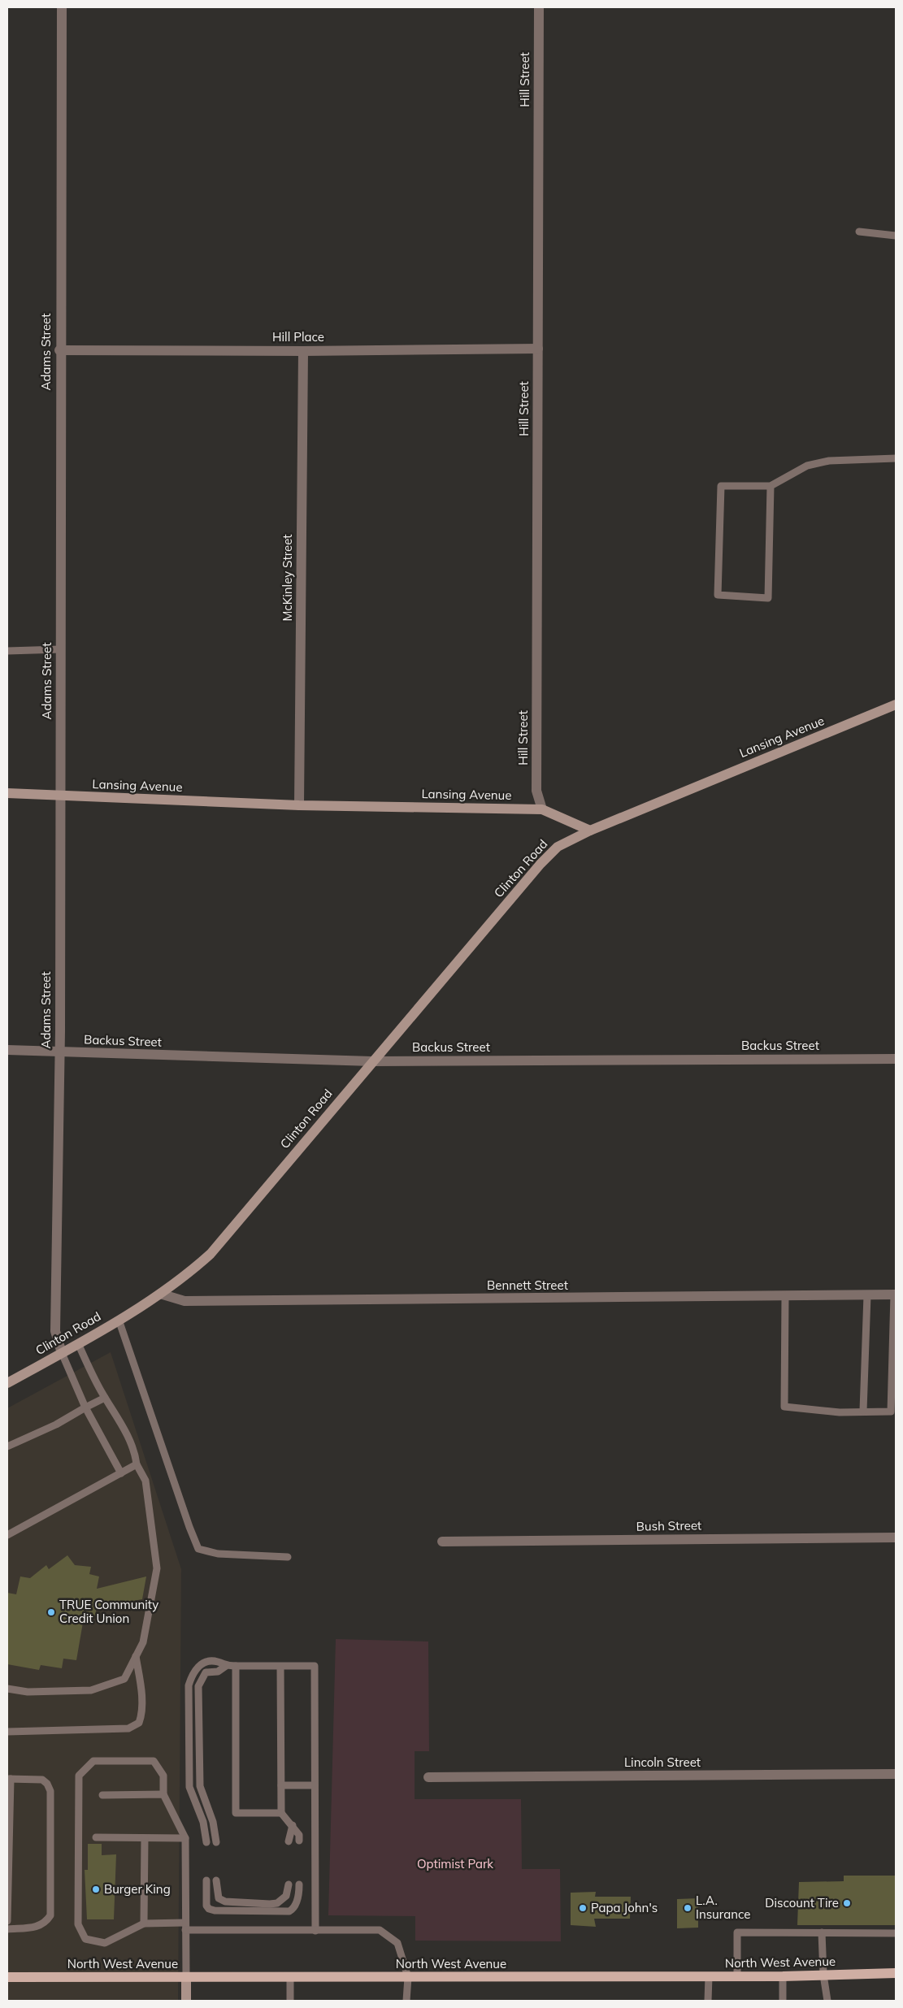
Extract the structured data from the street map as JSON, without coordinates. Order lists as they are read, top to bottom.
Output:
{
  "streets": {
    "main road": ["Lansing Avenue", "Clinton Road", "North West Avenue"],
    "street": [
      "Hill Street",
      "Hill Place",
      "Adams Street",
      "McKinley Street",
      "Backus Street",
      "Bennett Street",
      "Bush Street",
      "Lincoln Street"
    ]
  },
  "crossings": [
    ["Hill Street", "Hill Place"],
    ["Hill Street", "Lansing Avenue"],
    ["Hill Place", "Adams Street"],
    ["Hill Place", "McKinley Street"],
    ["Adams Street", "Lansing Avenue"],
    ["Adams Street", "Clinton Road"],
    ["Adams Street", "Backus Street"],
    ["McKinley Street", "Lansing Avenue"],
    ["Lansing Avenue", "Clinton Road"],
    ["Clinton Road", "Backus Street"],
    ["Clinton Road", "Bennett Street"]
  ],
  "parks": ["Optimist Park"],
  "places": [
    "TRUE Community Credit Union",
    "Burger King",
    "Discount Tire",
    "Papa John's",
    "L.A. Insurance"
  ]
}
